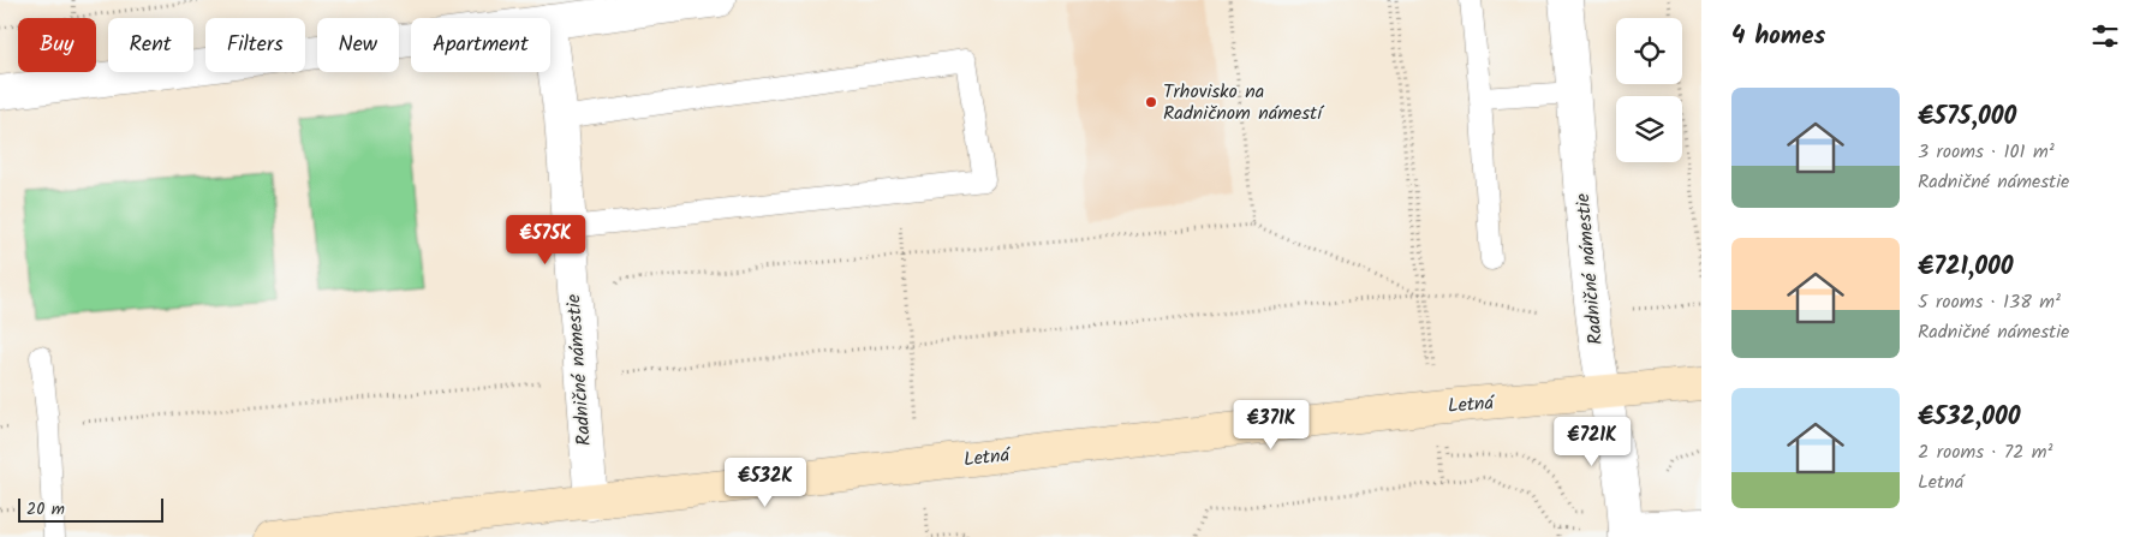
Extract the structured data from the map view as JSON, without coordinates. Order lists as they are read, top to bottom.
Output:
{
  "streets": {
    "street": ["Radničné námestie", "Letná"]
  },
  "crossings": [
    ["Radničné námestie", "Letná"]
  ],
  "places": ["Trhovisko na Radničnom námestí"],
  "scale_bar": "20 m",
  "page": {
    "heading": "4 homes",
    "chip": [
      "Buy",
      "Rent",
      "Filters",
      "New",
      "Apartment"
    ],
    "list": [
      {
        "name": "€575,000",
        "note": "3 rooms · 101 m² · Radničné námestie"
      },
      {
        "name": "€721,000",
        "note": "5 rooms · 138 m² · Radničné námestie"
      },
      {
        "name": "€532,000",
        "note": "2 rooms · 72 m² · Letná"
      }
    ],
    "price": [
      "€575K",
      "€371K",
      "€721K",
      "€532K"
    ],
    "scale": "20 m"
  }
}
